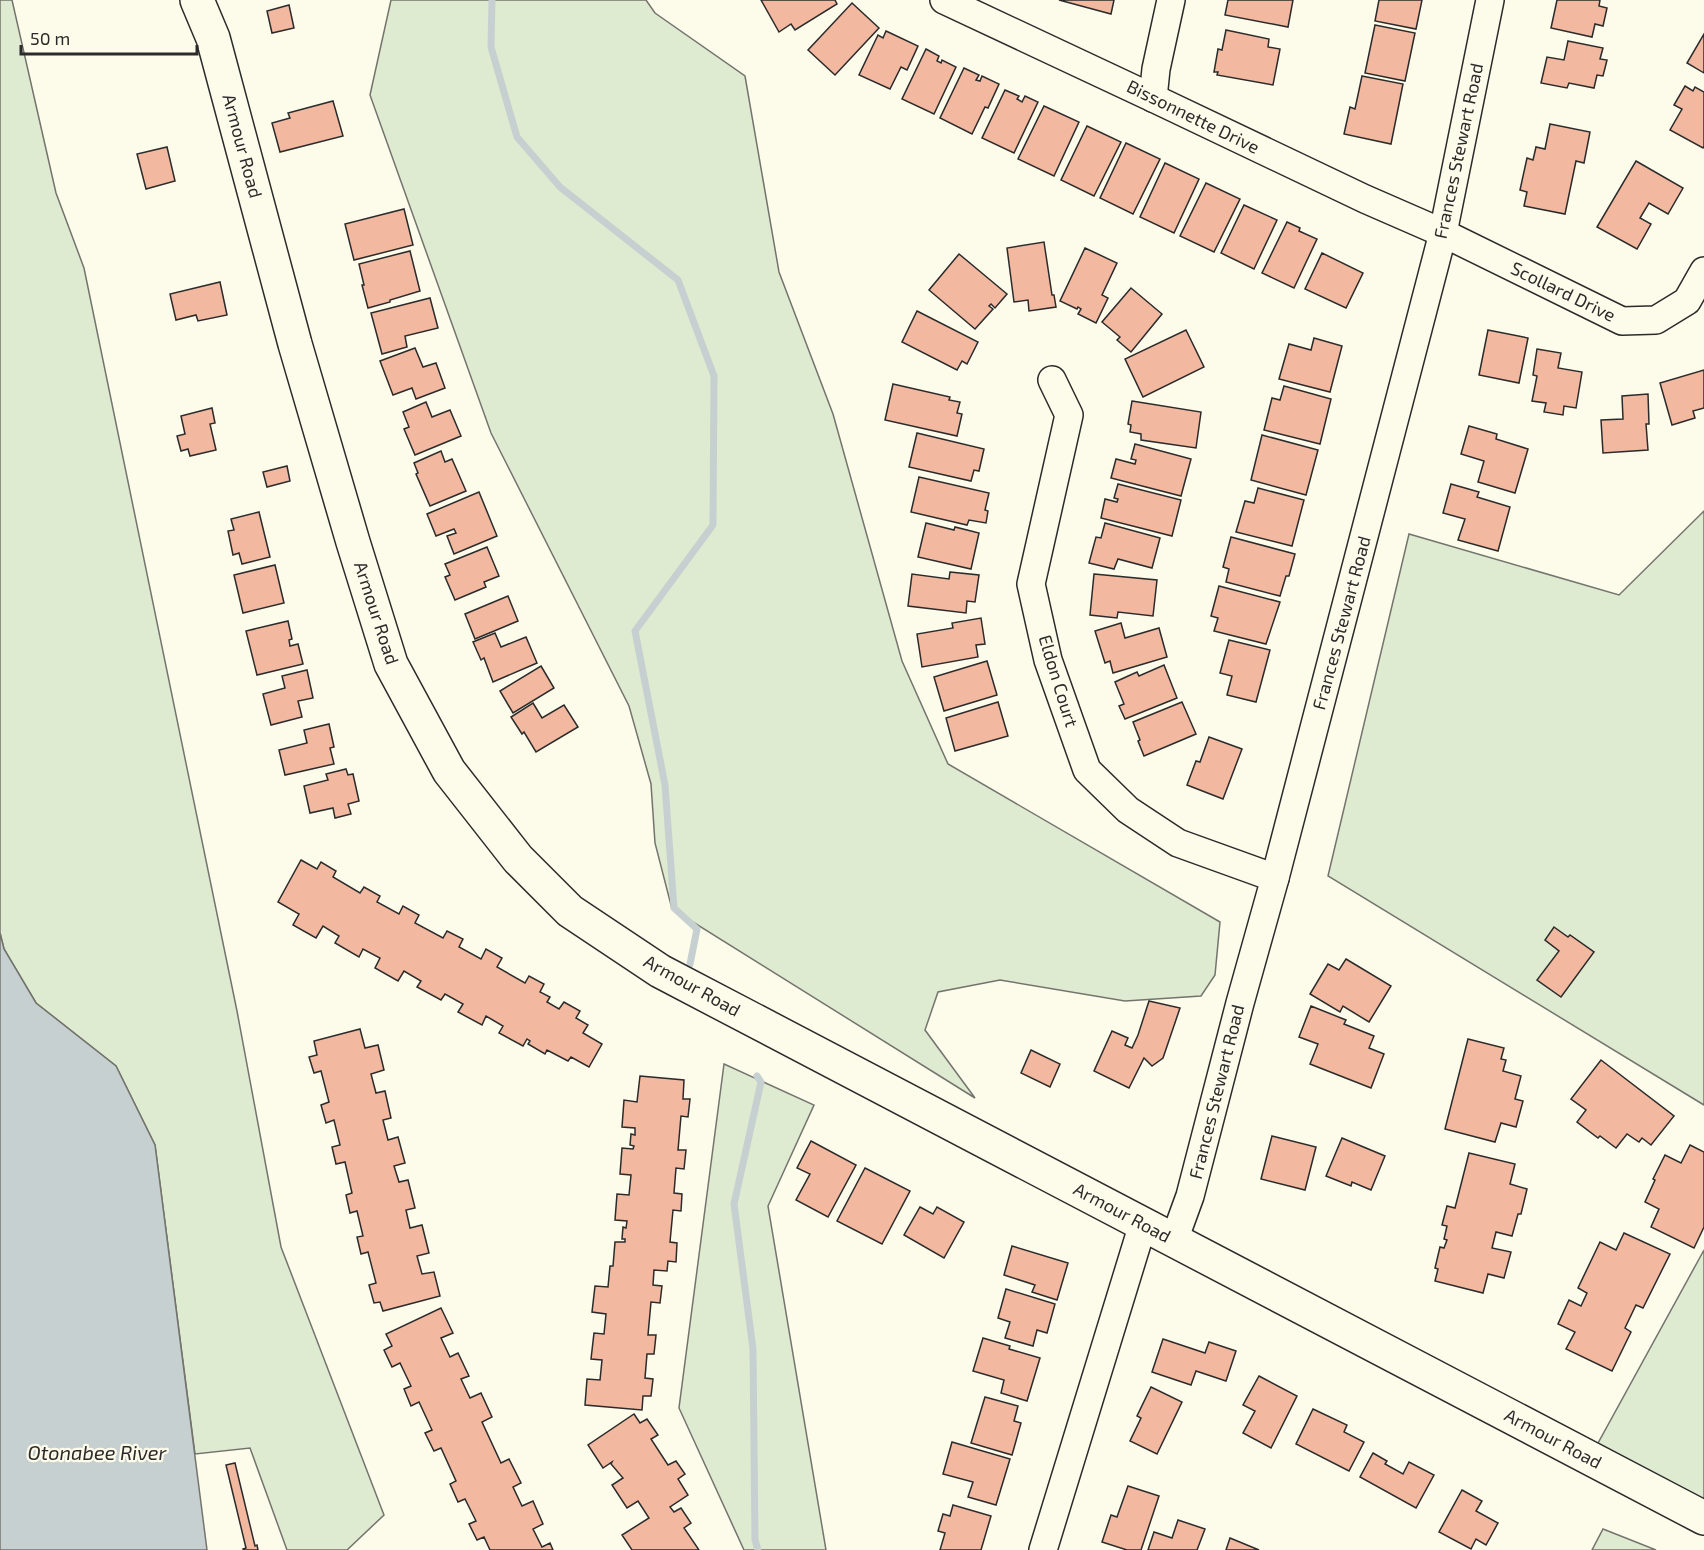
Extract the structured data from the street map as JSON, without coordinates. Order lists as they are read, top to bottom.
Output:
{
  "streets": {
    "main road": ["Armour Road"],
    "street": [
      "Bissonnette Drive",
      "Frances Stewart Road",
      "Scollard Drive",
      "Eldon Court"
    ]
  },
  "crossings": [
    ["Bissonnette Drive", "Frances Stewart Road"],
    ["Bissonnette Drive", "Scollard Drive"],
    ["Armour Road", "Frances Stewart Road"],
    ["Frances Stewart Road", "Scollard Drive"],
    ["Frances Stewart Road", "Eldon Court"]
  ],
  "water": ["Otonabee River"],
  "scale_bar": "50 m"
}
